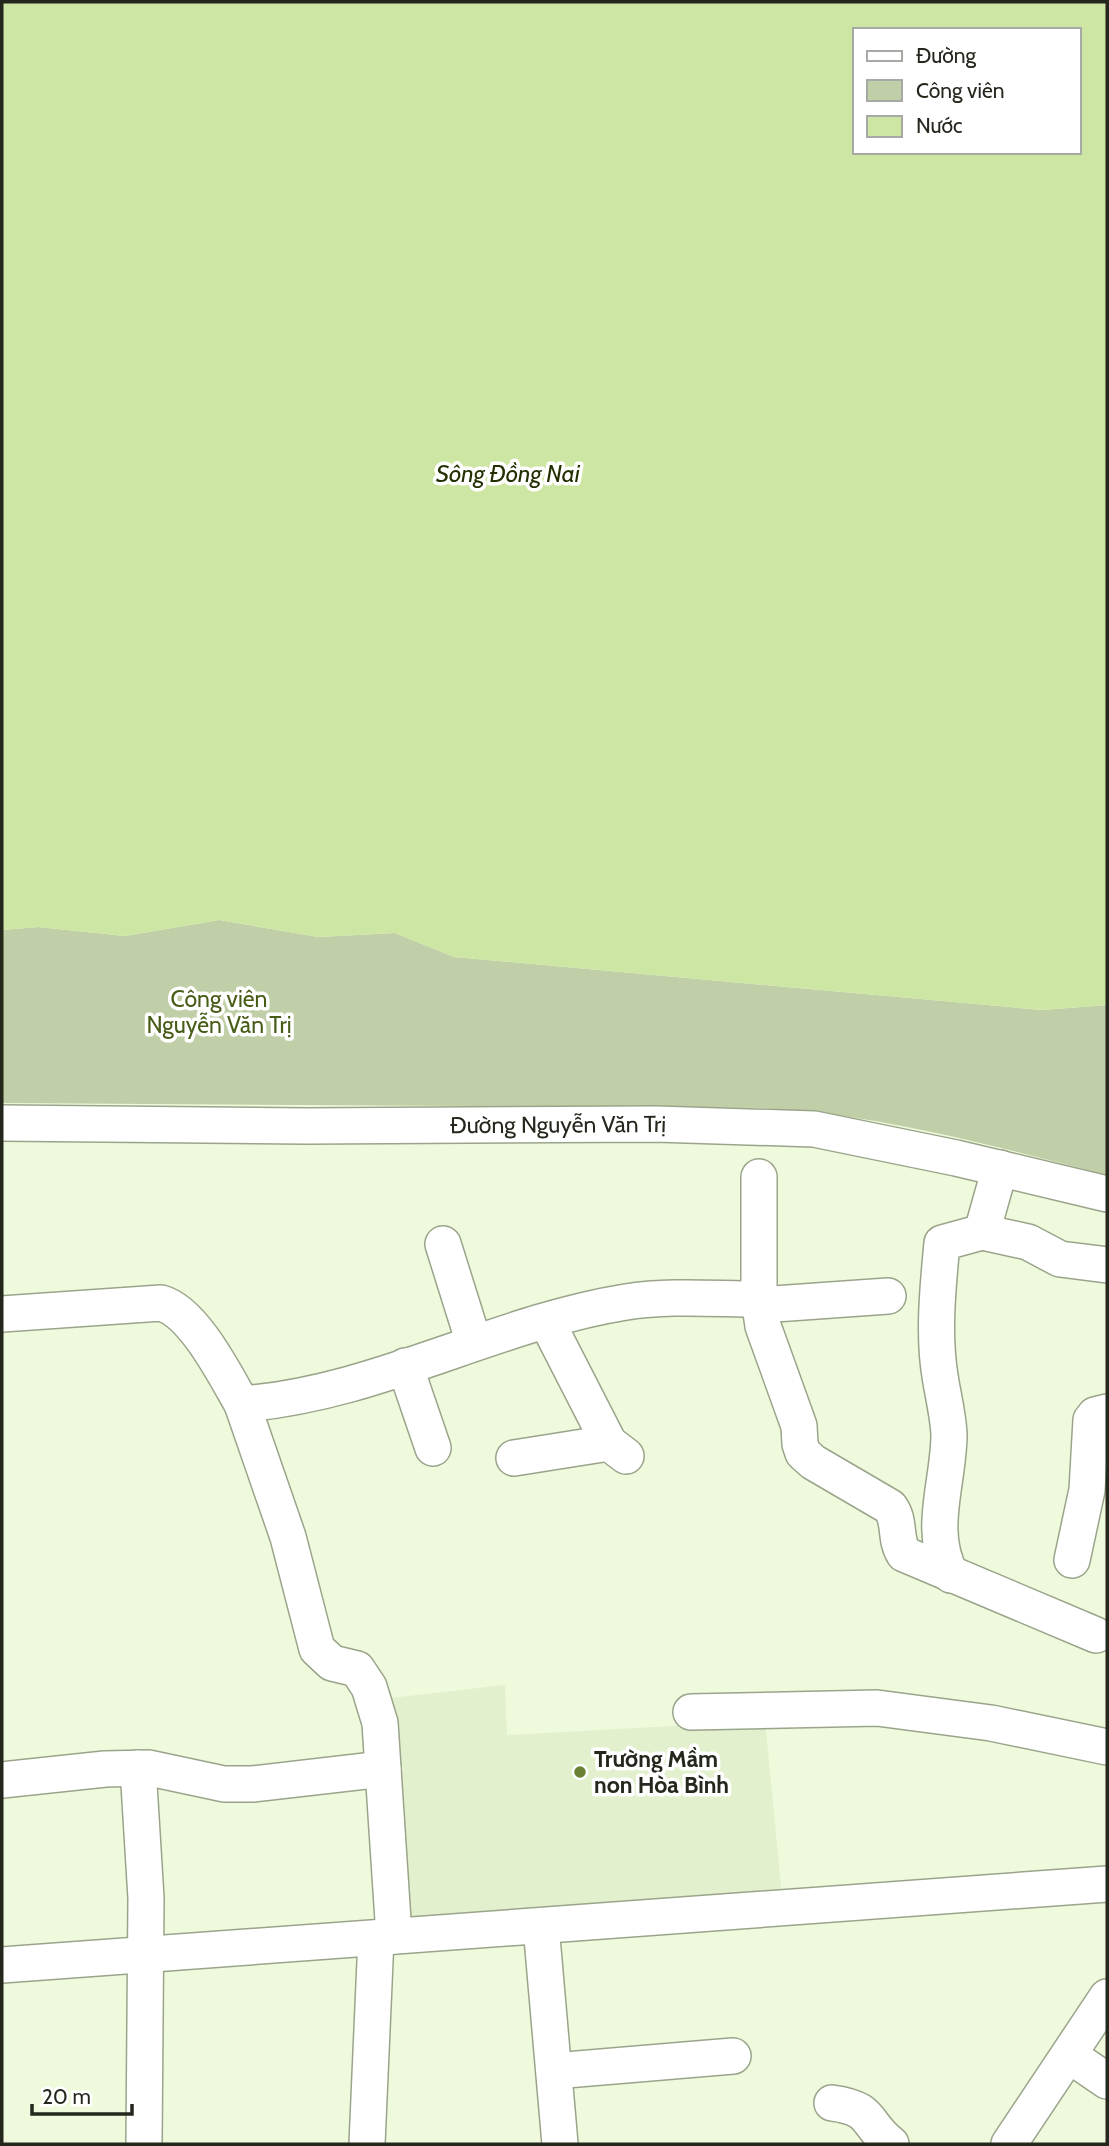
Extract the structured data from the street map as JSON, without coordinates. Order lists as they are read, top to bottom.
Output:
{
  "streets": {
    "street": ["Đường Nguyễn Văn Trị"]
  },
  "water": ["Sông Đồng Nai"],
  "parks": ["Công viên Nguyễn Văn Trị"],
  "places": ["Trường Mầm non Hòa Bình"],
  "legend": ["Đường", "Công viên", "Nước"],
  "scale_bar": "20 m"
}
